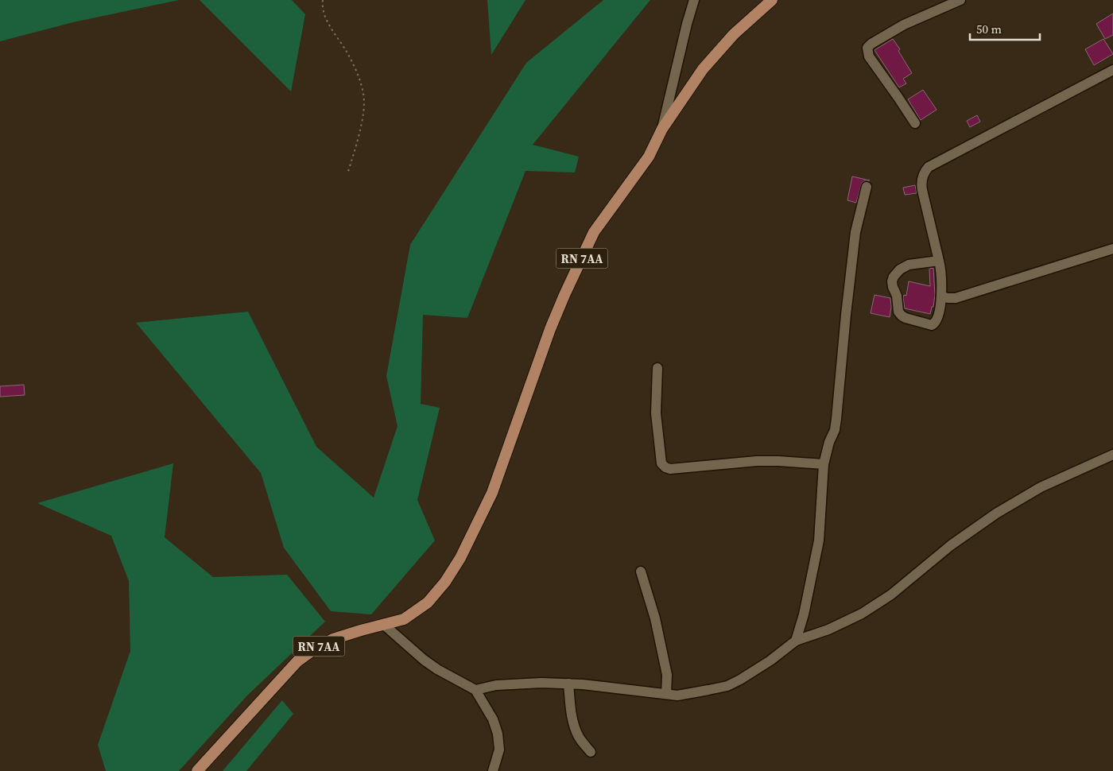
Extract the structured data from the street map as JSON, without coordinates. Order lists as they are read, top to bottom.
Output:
{
  "streets": {
    "main road": ["RN 7AA"]
  },
  "scale_bar": "50 m"
}
